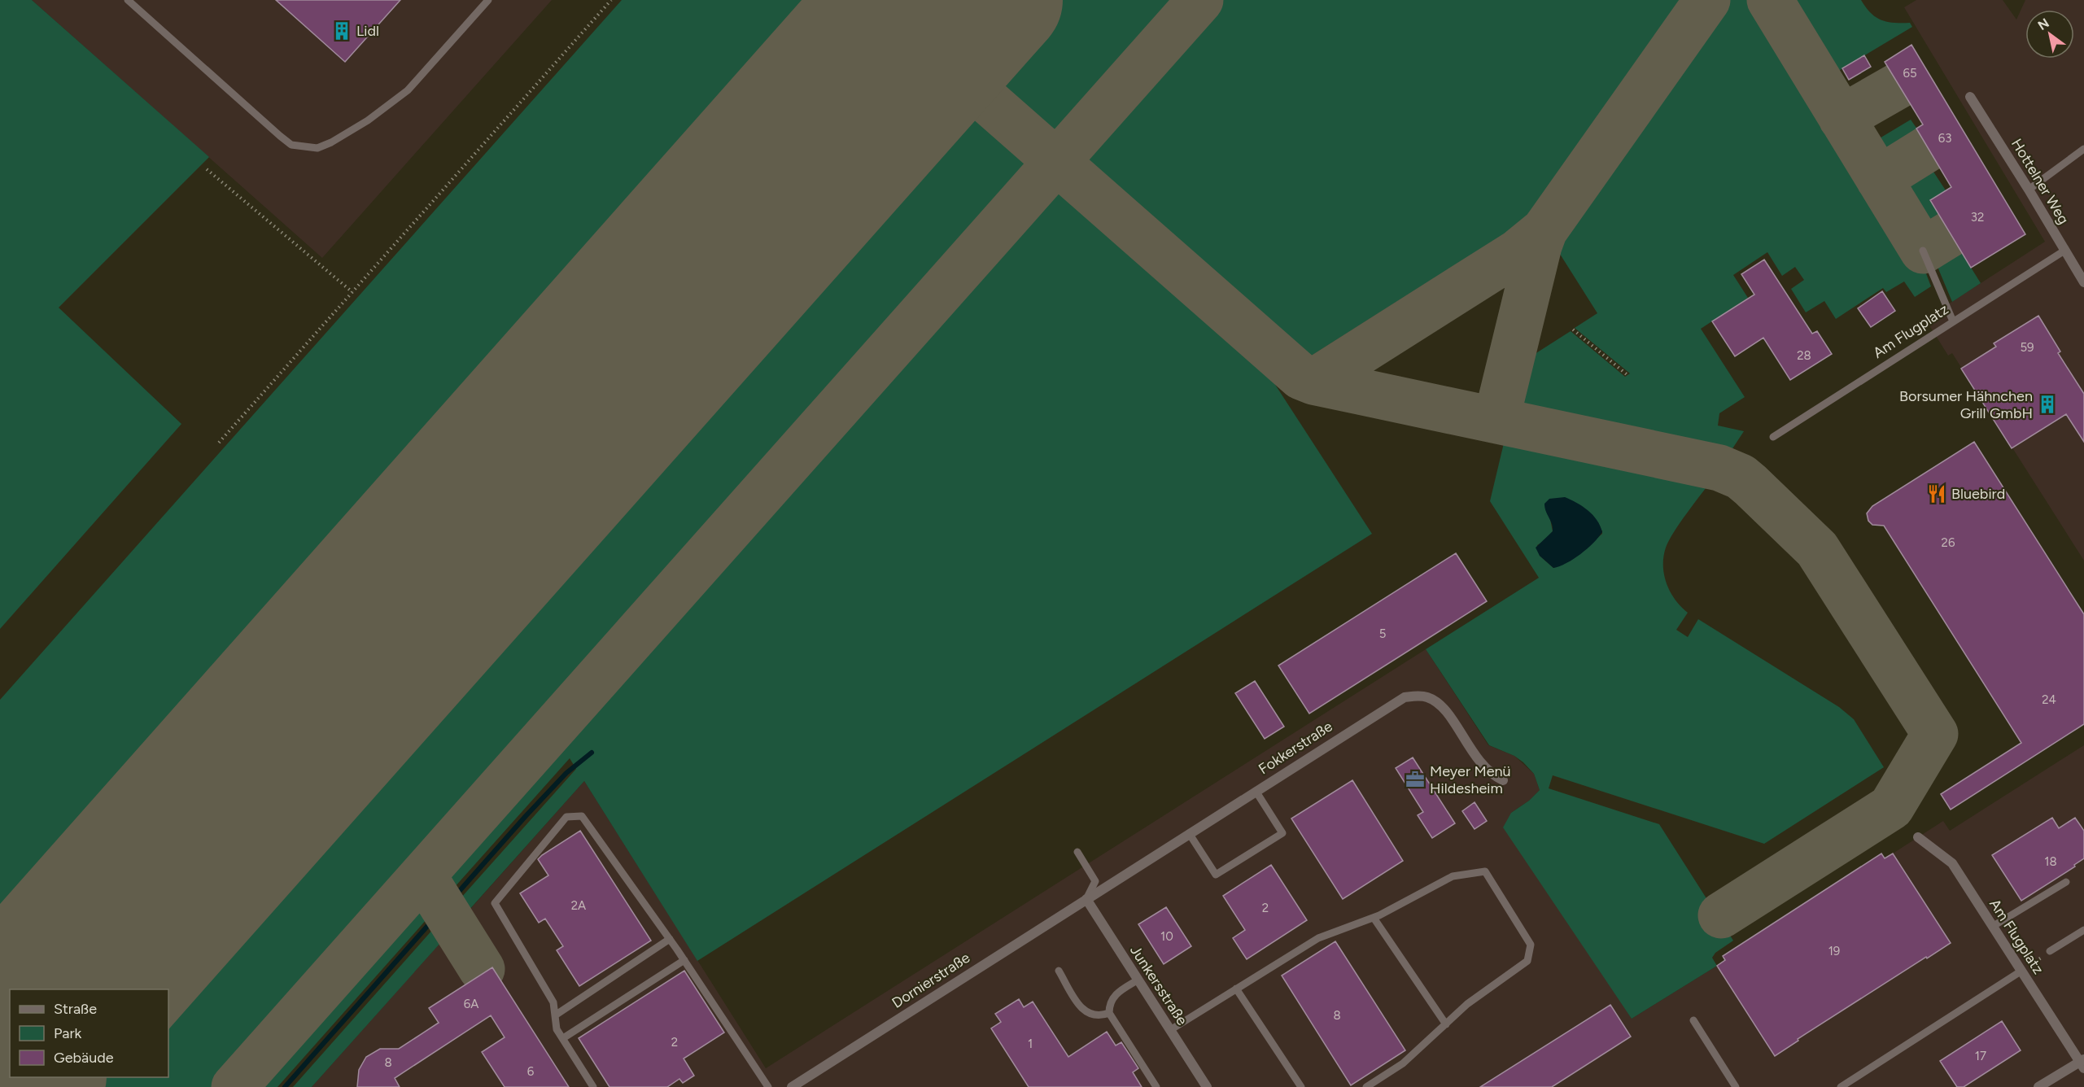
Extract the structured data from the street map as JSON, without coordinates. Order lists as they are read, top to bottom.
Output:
{
  "streets": {
    "street": [
      "Hottelner Weg",
      "Am Flugplatz",
      "Fokkerstraße",
      "Dornierstraße",
      "Junkersstraße"
    ]
  },
  "crossings": [
    ["Hottelner Weg", "Am Flugplatz"],
    ["Fokkerstraße", "Dornierstraße"],
    ["Fokkerstraße", "Junkersstraße"],
    ["Dornierstraße", "Junkersstraße"]
  ],
  "places": {
    "building": ["Lidl", "Borsumer Hähnchen Grill GmbH"],
    "restaurant": ["Bluebird"],
    "office": ["Meyer Menü Hildesheim"]
  },
  "house_numbers": [
    "65",
    "63",
    "32",
    "59",
    "28",
    "26",
    "5",
    "24",
    "18",
    "2A",
    "2",
    "10",
    "19",
    "6A",
    "8",
    "2",
    "1",
    "17",
    "8",
    "6"
  ],
  "legend": ["Straße", "Park", "Gebäude"],
  "north": "top left"
}
